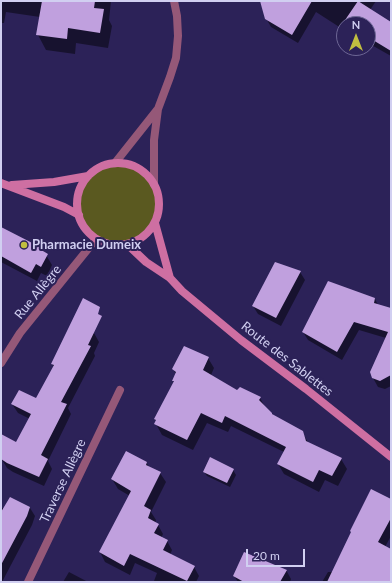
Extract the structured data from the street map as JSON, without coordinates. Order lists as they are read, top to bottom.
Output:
{
  "streets": {
    "main road": ["Route des Sablettes"],
    "street": ["Rue Allègre", "Traverse Allègre"]
  },
  "crossings": [
    ["Rue Allègre", "Route des Sablettes"]
  ],
  "places": ["Pharmacie Dumeix"],
  "scale_bar": "20 m",
  "north": "top"
}
